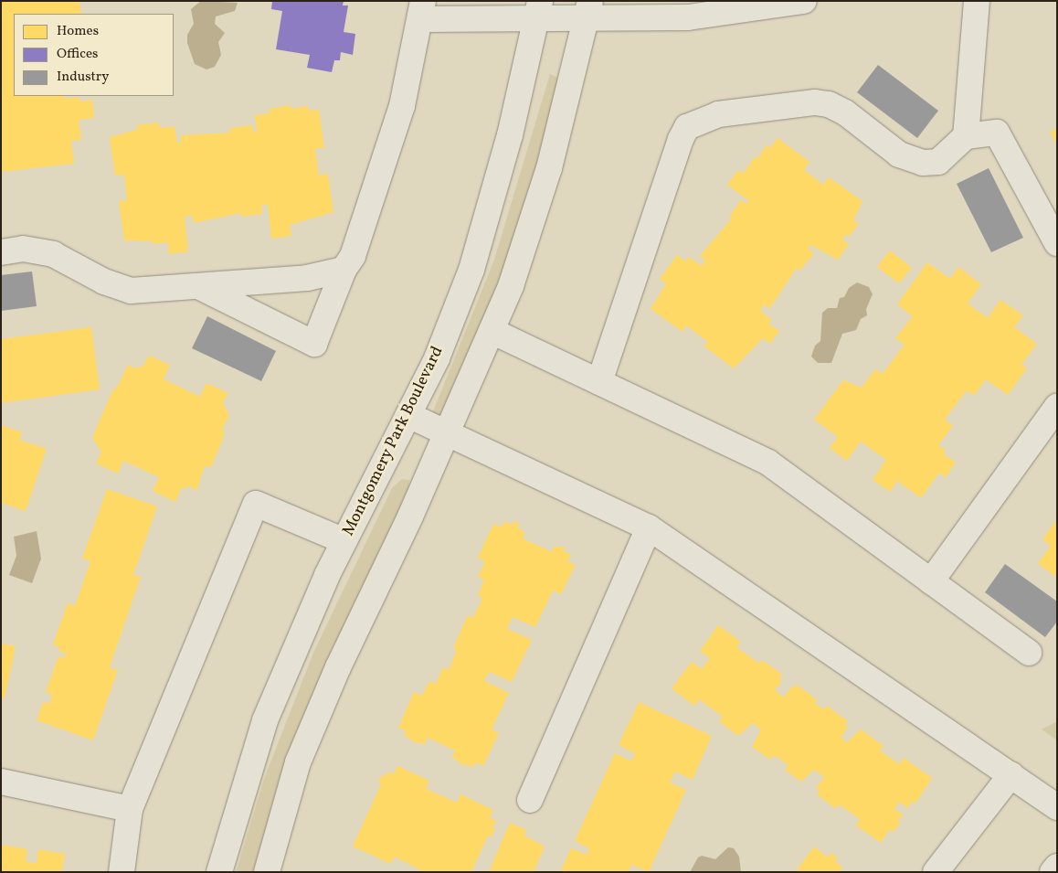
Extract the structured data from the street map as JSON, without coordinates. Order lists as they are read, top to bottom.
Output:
{
  "streets": {
    "street": ["Montgomery Park Boulevard"]
  },
  "legend": ["Homes", "Offices", "Industry"]
}
